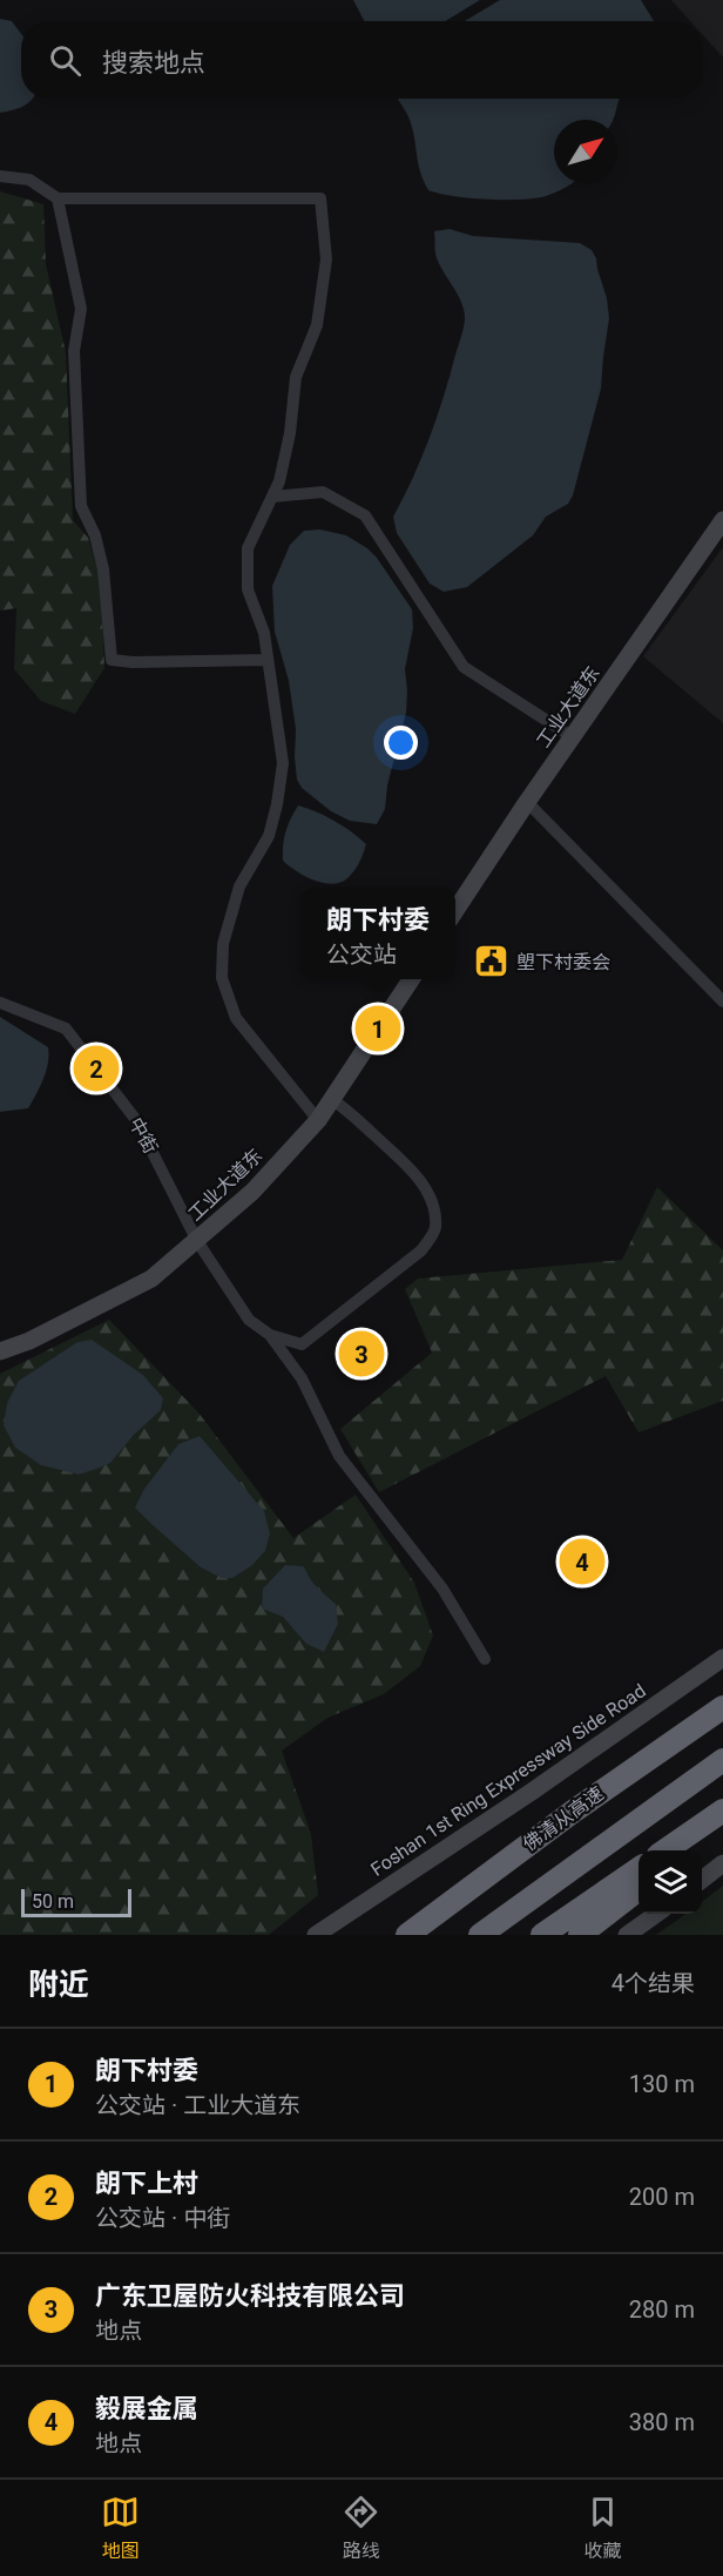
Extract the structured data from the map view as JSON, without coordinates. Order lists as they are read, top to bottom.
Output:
{
  "streets": {
    "highway": ["佛清从高速"],
    "street": ["工业大道东", "中街", "Foshan 1st Ring Expressway Side Road"]
  },
  "crossings": [
    ["工业大道东", "中街"]
  ],
  "places": {
    "public building": ["塱下村委会"]
  },
  "scale_bar": "50 m",
  "north": "top right",
  "page": {
    "search": "搜索地点",
    "popup": ["朗下村委", "公交站"],
    "pins": [
      "1",
      "2",
      "3",
      "4"
    ],
    "scale": "50 m",
    "heading": ["附近", "4个结果"],
    "list": [
      {
        "mark": "1",
        "name": "朗下村委",
        "note": "公交站 · 工业大道东",
        "value": "130 m"
      },
      {
        "mark": "2",
        "name": "朗下上村",
        "note": "公交站 · 中街",
        "value": "200 m"
      },
      {
        "mark": "3",
        "name": "广东卫屋防火科技有限公司",
        "note": "地点",
        "value": "280 m"
      },
      {
        "mark": "4",
        "name": "毅展金属",
        "note": "地点",
        "value": "380 m"
      }
    ],
    "nav": ["地图", "路线", "收藏"]
  }
}
